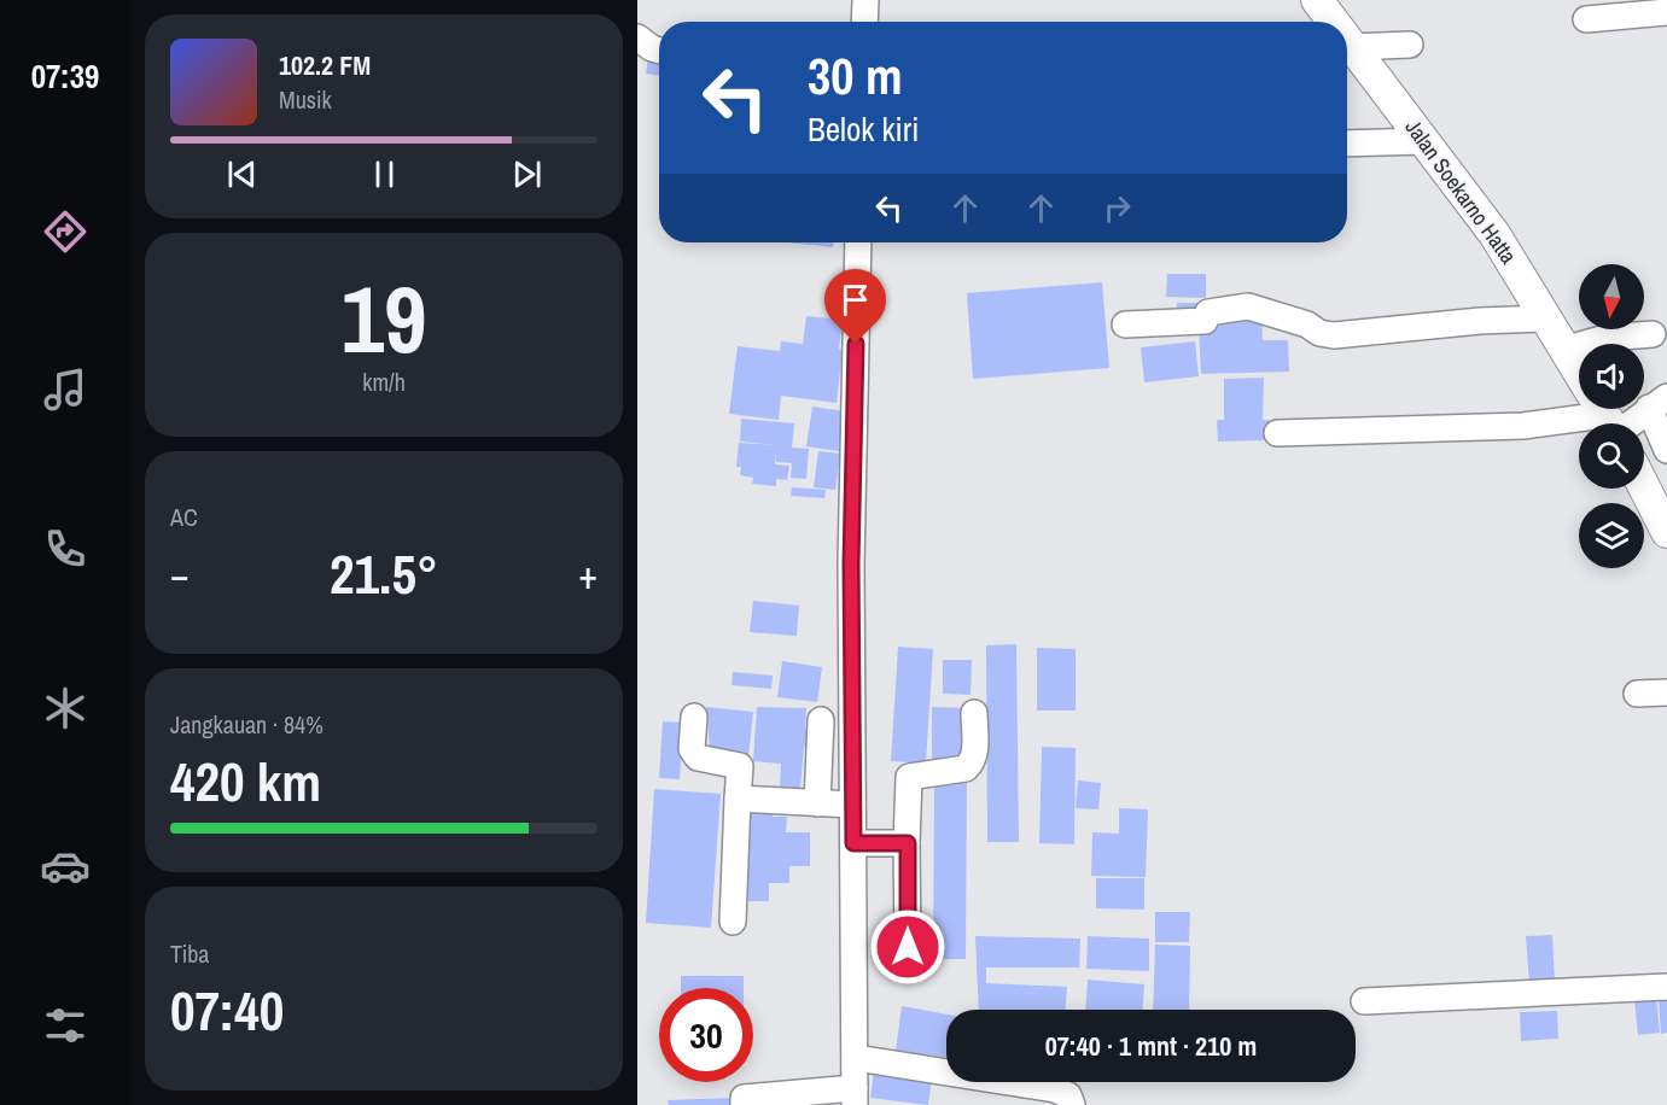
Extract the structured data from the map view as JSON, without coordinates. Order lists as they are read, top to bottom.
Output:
{
  "streets": {
    "main road": ["Jalan Soekarno Hatta"]
  },
  "north": "bottom",
  "page": {
    "tabs": "07:39",
    "turn": ["30 m", "Belok kiri"],
    "song": ["102.2 FM", "Musik"],
    "tile": [
      ["19", "km/h"],
      "AC",
      ["Jangkauan · 84%", "420 km"],
      ["Tiba", "07:40"]
    ],
    "heat": ["−", "21.5°", "+"],
    "limit": "30",
    "trip": "07:40 · 1 mnt · 210 m"
  }
}
